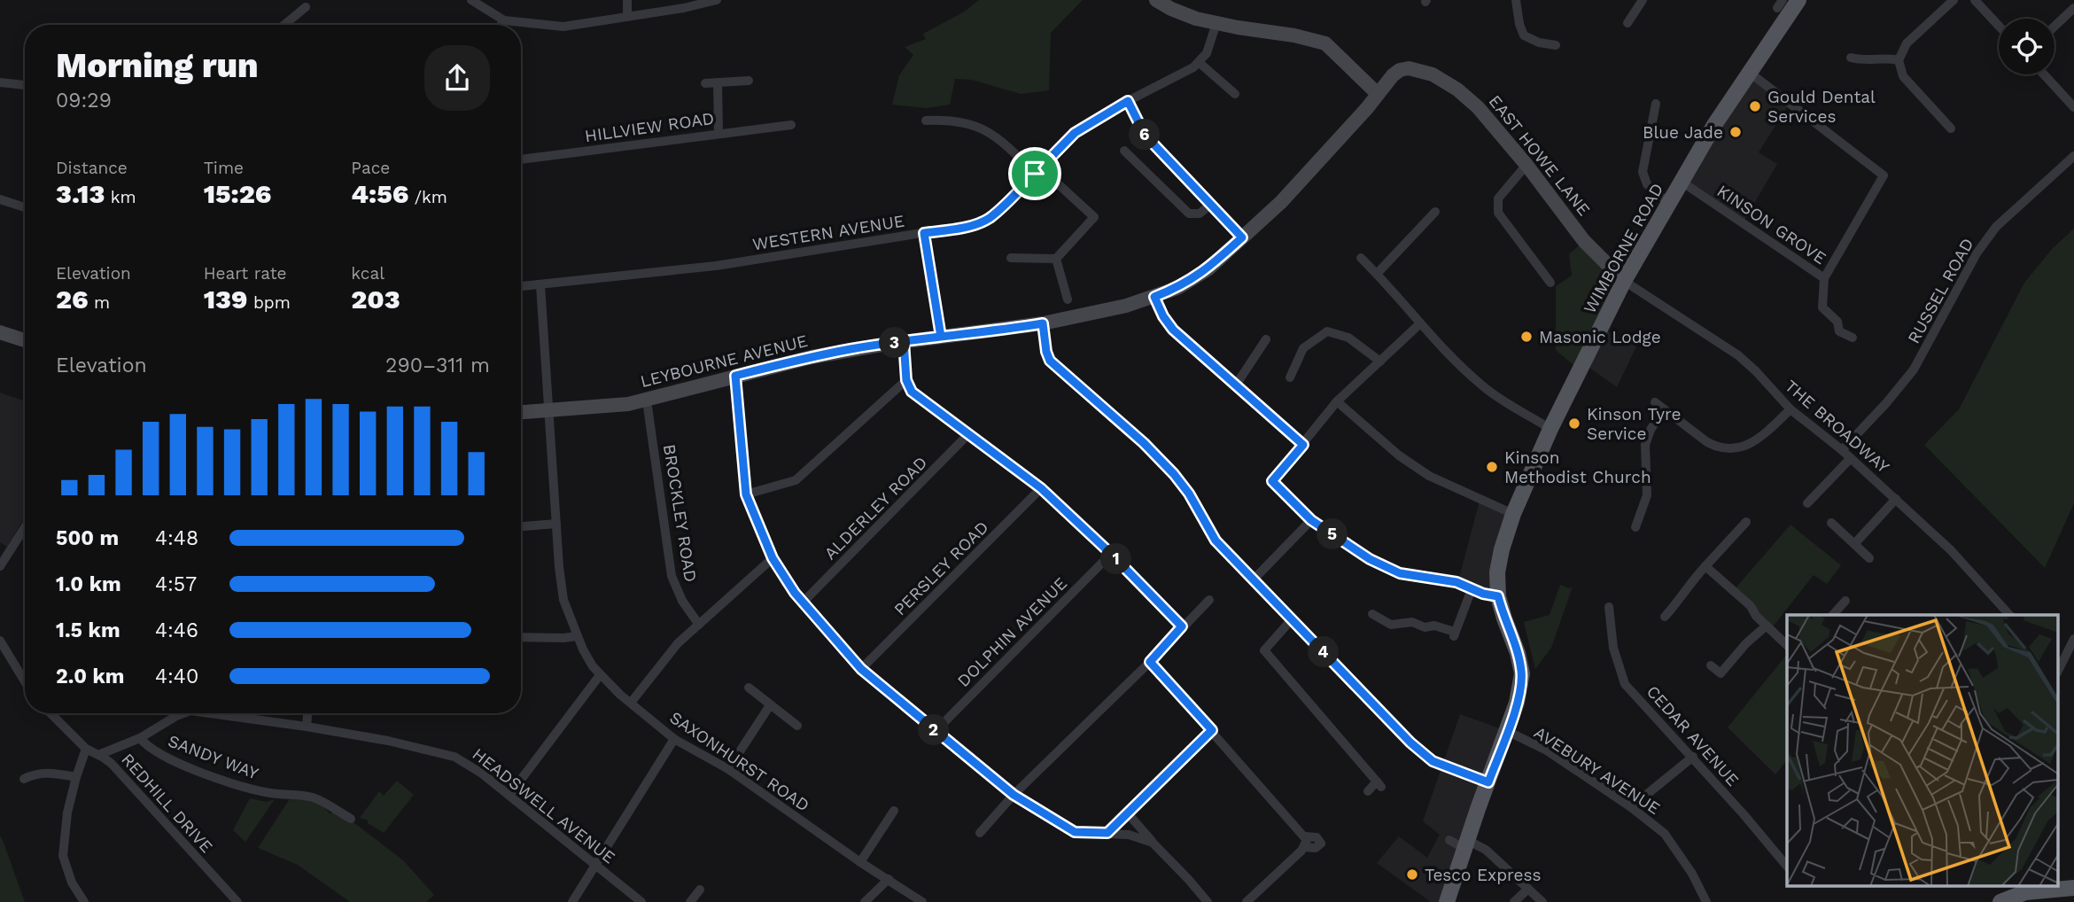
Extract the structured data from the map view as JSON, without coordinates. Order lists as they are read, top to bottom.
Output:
{
  "streets": {
    "main road": ["WIMBORNE ROAD"],
    "street": [
      "HILLVIEW ROAD",
      "EAST HOWE LANE",
      "KINSON GROVE",
      "WESTERN AVENUE",
      "RUSSEL ROAD",
      "LEYBOURNE AVENUE",
      "THE BROADWAY",
      "ALDERLEY ROAD",
      "BROCKLEY ROAD",
      "PERSLEY ROAD",
      "DOLPHIN AVENUE",
      "CEDAR AVENUE",
      "SANDY WAY",
      "SAXONHURST ROAD",
      "AVEBURY AVENUE",
      "REDHILL DRIVE",
      "HEADSWELL AVENUE"
    ]
  },
  "crossings": [
    ["EAST HOWE LANE", "WIMBORNE ROAD"],
    ["EAST HOWE LANE", "LEYBOURNE AVENUE"],
    ["EAST HOWE LANE", "THE BROADWAY"],
    ["KINSON GROVE", "WIMBORNE ROAD"],
    ["WESTERN AVENUE", "SAXONHURST ROAD"],
    ["WIMBORNE ROAD", "THE BROADWAY"],
    ["WIMBORNE ROAD", "AVEBURY AVENUE"],
    ["RUSSEL ROAD", "THE BROADWAY"],
    ["LEYBOURNE AVENUE", "BROCKLEY ROAD"],
    ["LEYBOURNE AVENUE", "SAXONHURST ROAD"],
    ["SANDY WAY", "HEADSWELL AVENUE"],
    ["REDHILL DRIVE", "HEADSWELL AVENUE"]
  ],
  "places": [
    "Gould Dental Services",
    "Blue Jade",
    "Masonic Lodge",
    "Kinson Tyre Service",
    "Kinson Methodist Church",
    "Tesco Express"
  ],
  "page": {
    "heading": ["Morning run", "09:29"],
    "pins": [
      "6",
      "3",
      "5",
      "1",
      "4",
      "2"
    ],
    "stats": [
      ["Distance", "3.13 km"],
      ["Time", "15:26"],
      ["Pace", "4:56 /km"],
      ["Elevation", "26 m"],
      ["Heart rate", "139 bpm"],
      ["kcal", "203"]
    ],
    "chart": ["Elevation", "290–311 m"],
    "list": [
      {
        "name": "500 m",
        "note": "4:48"
      },
      {
        "name": "1.0 km",
        "note": "4:57"
      },
      {
        "name": "1.5 km",
        "note": "4:46"
      },
      {
        "name": "2.0 km",
        "note": "4:40"
      }
    ]
  }
}
